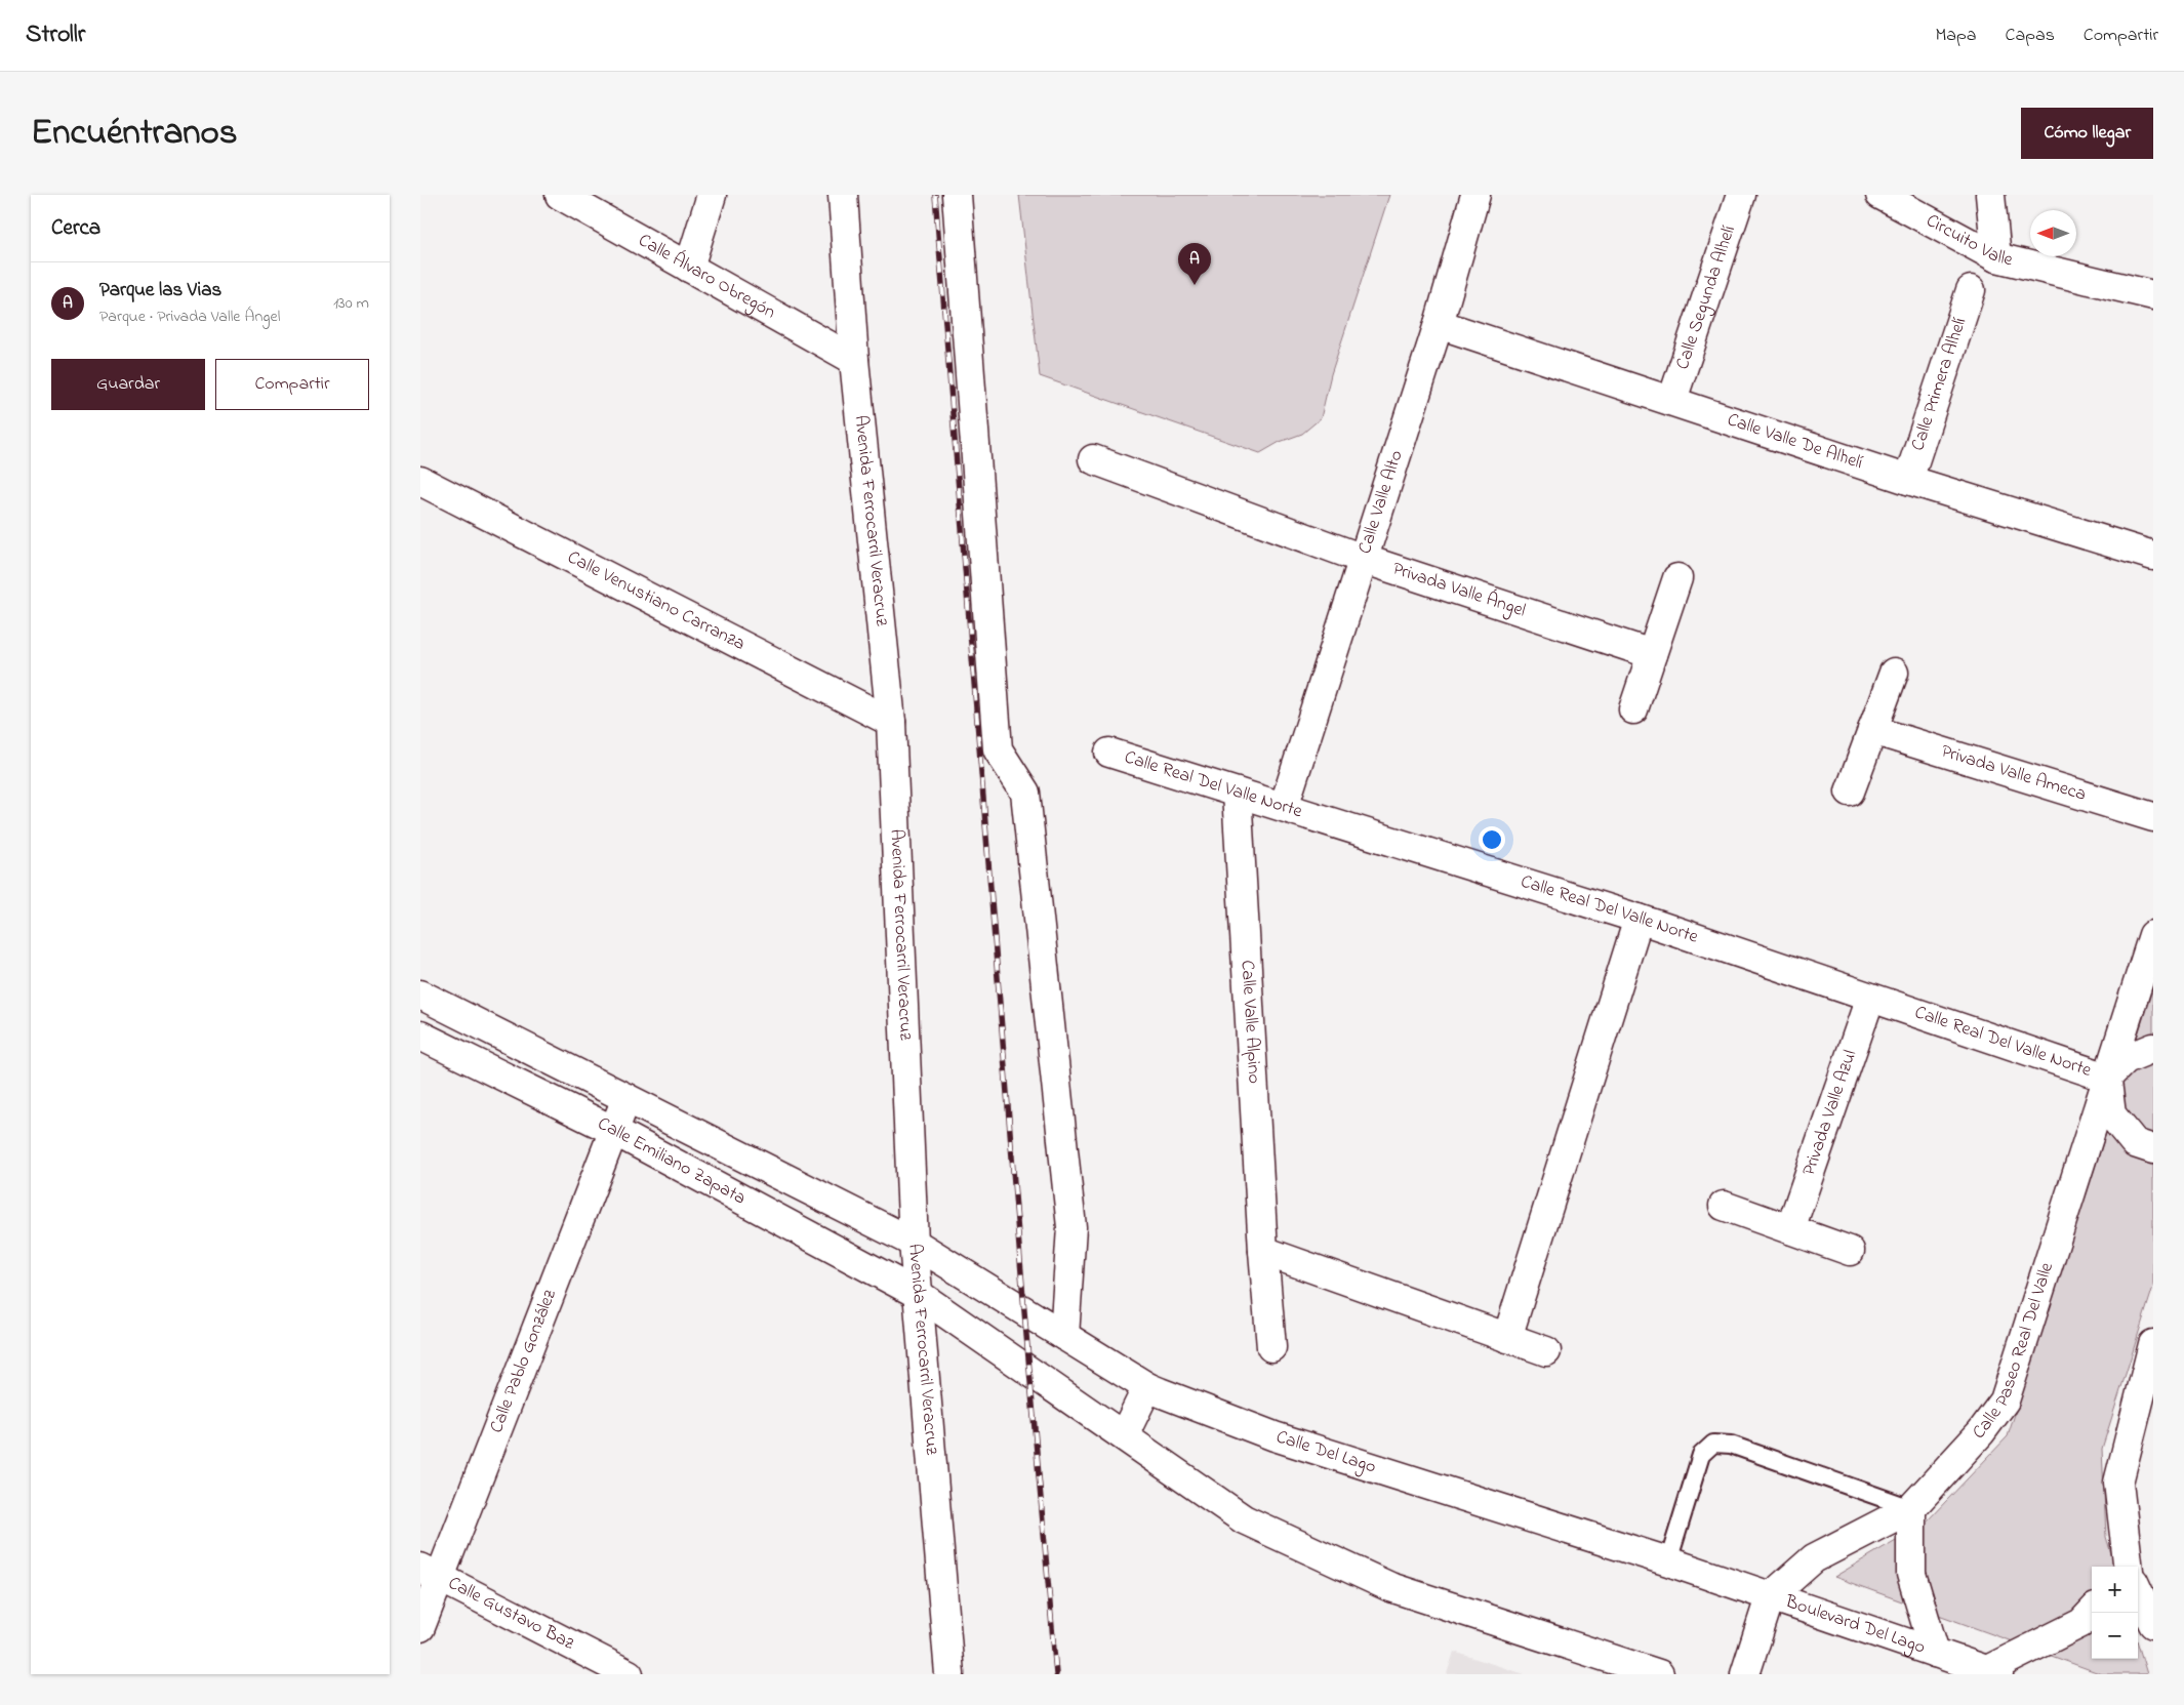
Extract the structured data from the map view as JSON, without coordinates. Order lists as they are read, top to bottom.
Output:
{
  "streets": {
    "street": [
      "Circuito Valle",
      "Calle Álvaro Obregón",
      "Calle Segunda Alhelí",
      "Calle Primera Alhelí",
      "Calle Valle De Alhelí",
      "Calle Valle Alto",
      "Avenida Ferrocarril Veracruz",
      "Privada Valle Ángel",
      "Calle Venustiano Carranza",
      "Privada Valle Ameca",
      "Calle Real Del Valle Norte",
      "Calle Valle Alpino",
      "Privada Valle Azul",
      "Calle Emiliano Zapata",
      "Calle Paseo Real Del Valle",
      "Calle Pablo González",
      "Calle Del Lago",
      "Calle Gustavo Baz",
      "Boulevard Del Lago"
    ]
  },
  "crossings": [
    ["Calle Álvaro Obregón", "Avenida Ferrocarril Veracruz"],
    ["Calle Segunda Alhelí", "Calle Valle De Alhelí"],
    ["Calle Primera Alhelí", "Calle Valle De Alhelí"],
    ["Calle Valle De Alhelí", "Calle Valle Alto"],
    ["Calle Valle Alto", "Privada Valle Ángel"],
    ["Calle Valle Alto", "Calle Real Del Valle Norte"],
    ["Avenida Ferrocarril Veracruz", "Calle Venustiano Carranza"],
    ["Avenida Ferrocarril Veracruz", "Calle Emiliano Zapata"],
    ["Avenida Ferrocarril Veracruz", "Calle Del Lago"],
    ["Calle Real Del Valle Norte", "Calle Valle Alpino"],
    ["Calle Real Del Valle Norte", "Privada Valle Azul"],
    ["Calle Real Del Valle Norte", "Calle Paseo Real Del Valle"],
    ["Calle Emiliano Zapata", "Calle Pablo González"],
    ["Calle Emiliano Zapata", "Calle Del Lago"],
    ["Calle Paseo Real Del Valle", "Calle Del Lago"],
    ["Calle Paseo Real Del Valle", "Boulevard Del Lago"],
    ["Calle Pablo González", "Calle Gustavo Baz"],
    ["Calle Del Lago", "Boulevard Del Lago"]
  ],
  "north": "left",
  "page": {
    "header": "Strollr",
    "nav": ["Mapa", "Capas", "Compartir"],
    "title": "Encuéntranos",
    "buttons": [
      "Cómo llegar",
      ["Guardar", "Compartir"]
    ],
    "heading": "Cerca",
    "pins": "A",
    "list": [
      {
        "mark": "A",
        "name": "Parque las Vias",
        "note": "Parque · Privada Valle Ángel",
        "value": "130 m"
      }
    ],
    "map_buttons": ["+", "−"]
  }
}
